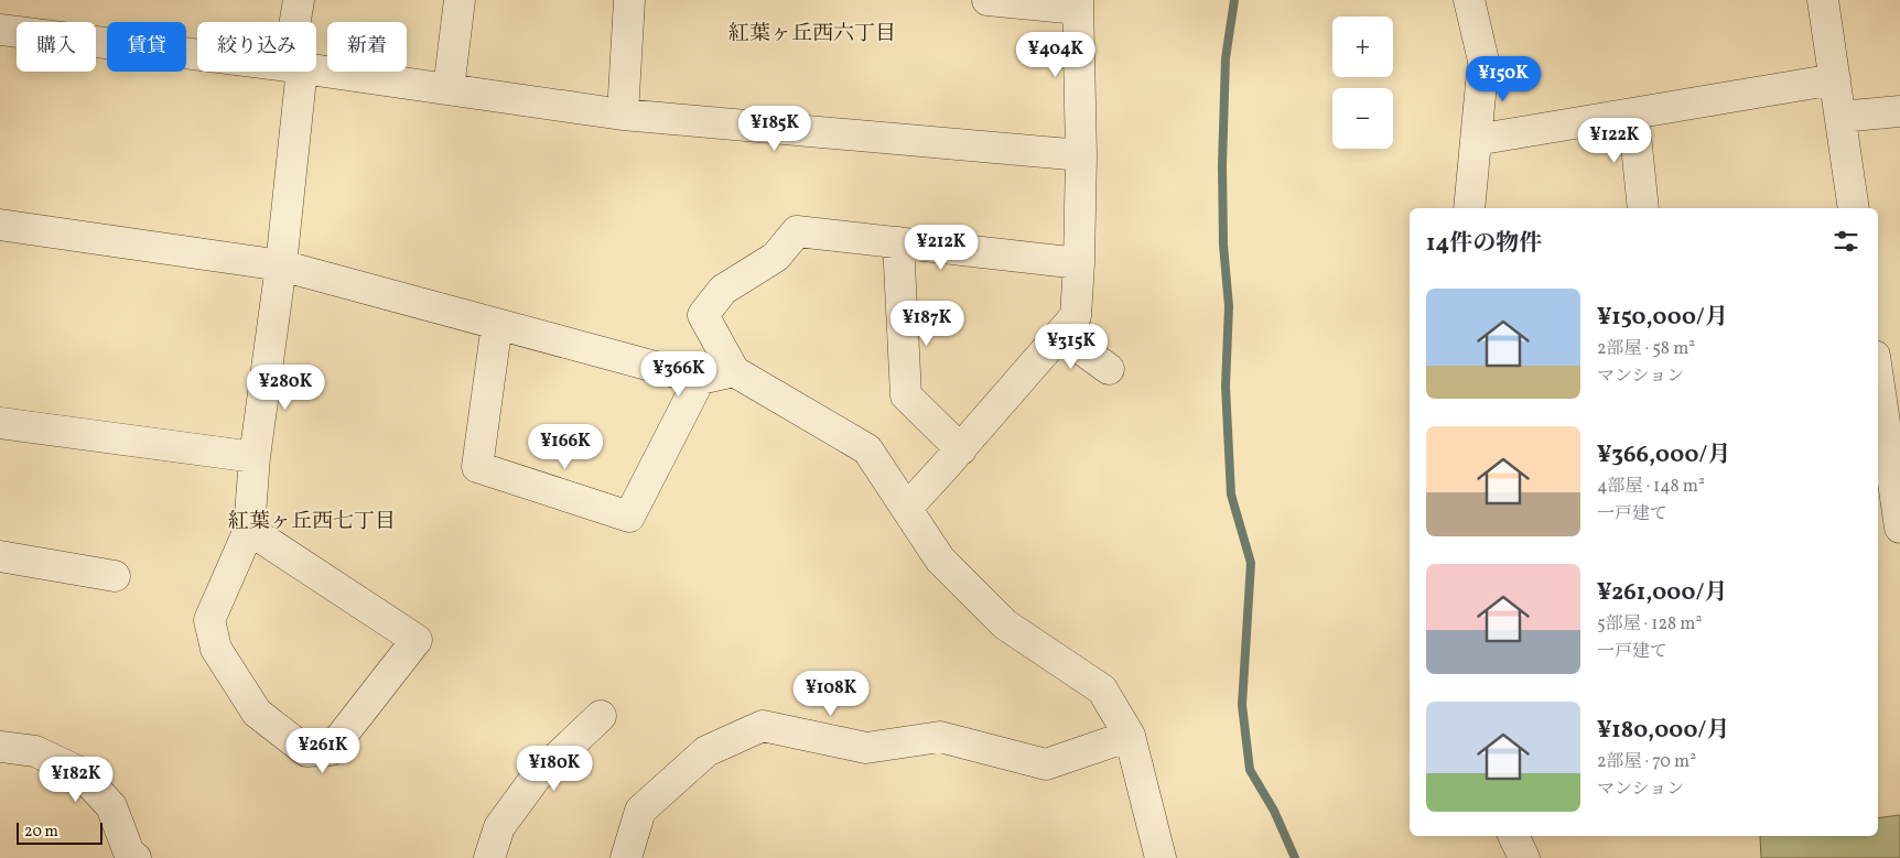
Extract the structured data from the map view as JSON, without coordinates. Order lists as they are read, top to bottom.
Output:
{
  "districts": ["紅葉ヶ丘西六丁目", "紅葉ヶ丘西七丁目"],
  "scale_bar": "20 m",
  "page": {
    "map_buttons": ["+", "−"],
    "chip": [
      "購入",
      "賃貸",
      "絞り込み",
      "新着"
    ],
    "price": [
      "¥404K",
      "¥150K",
      "¥185K",
      "¥122K",
      "¥212K",
      "¥187K",
      "¥315K",
      "¥366K",
      "¥280K",
      "¥166K",
      "¥108K",
      "¥261K",
      "¥180K",
      "¥182K"
    ],
    "heading": "14件の物件",
    "list": [
      {
        "name": "¥150,000/月",
        "note": "2部屋 · 58 m² · マンション"
      },
      {
        "name": "¥366,000/月",
        "note": "4部屋 · 148 m² · 一戸建て"
      },
      {
        "name": "¥261,000/月",
        "note": "5部屋 · 128 m² · 一戸建て"
      },
      {
        "name": "¥180,000/月",
        "note": "2部屋 · 70 m² · マンション"
      }
    ],
    "scale": "20 m"
  }
}
